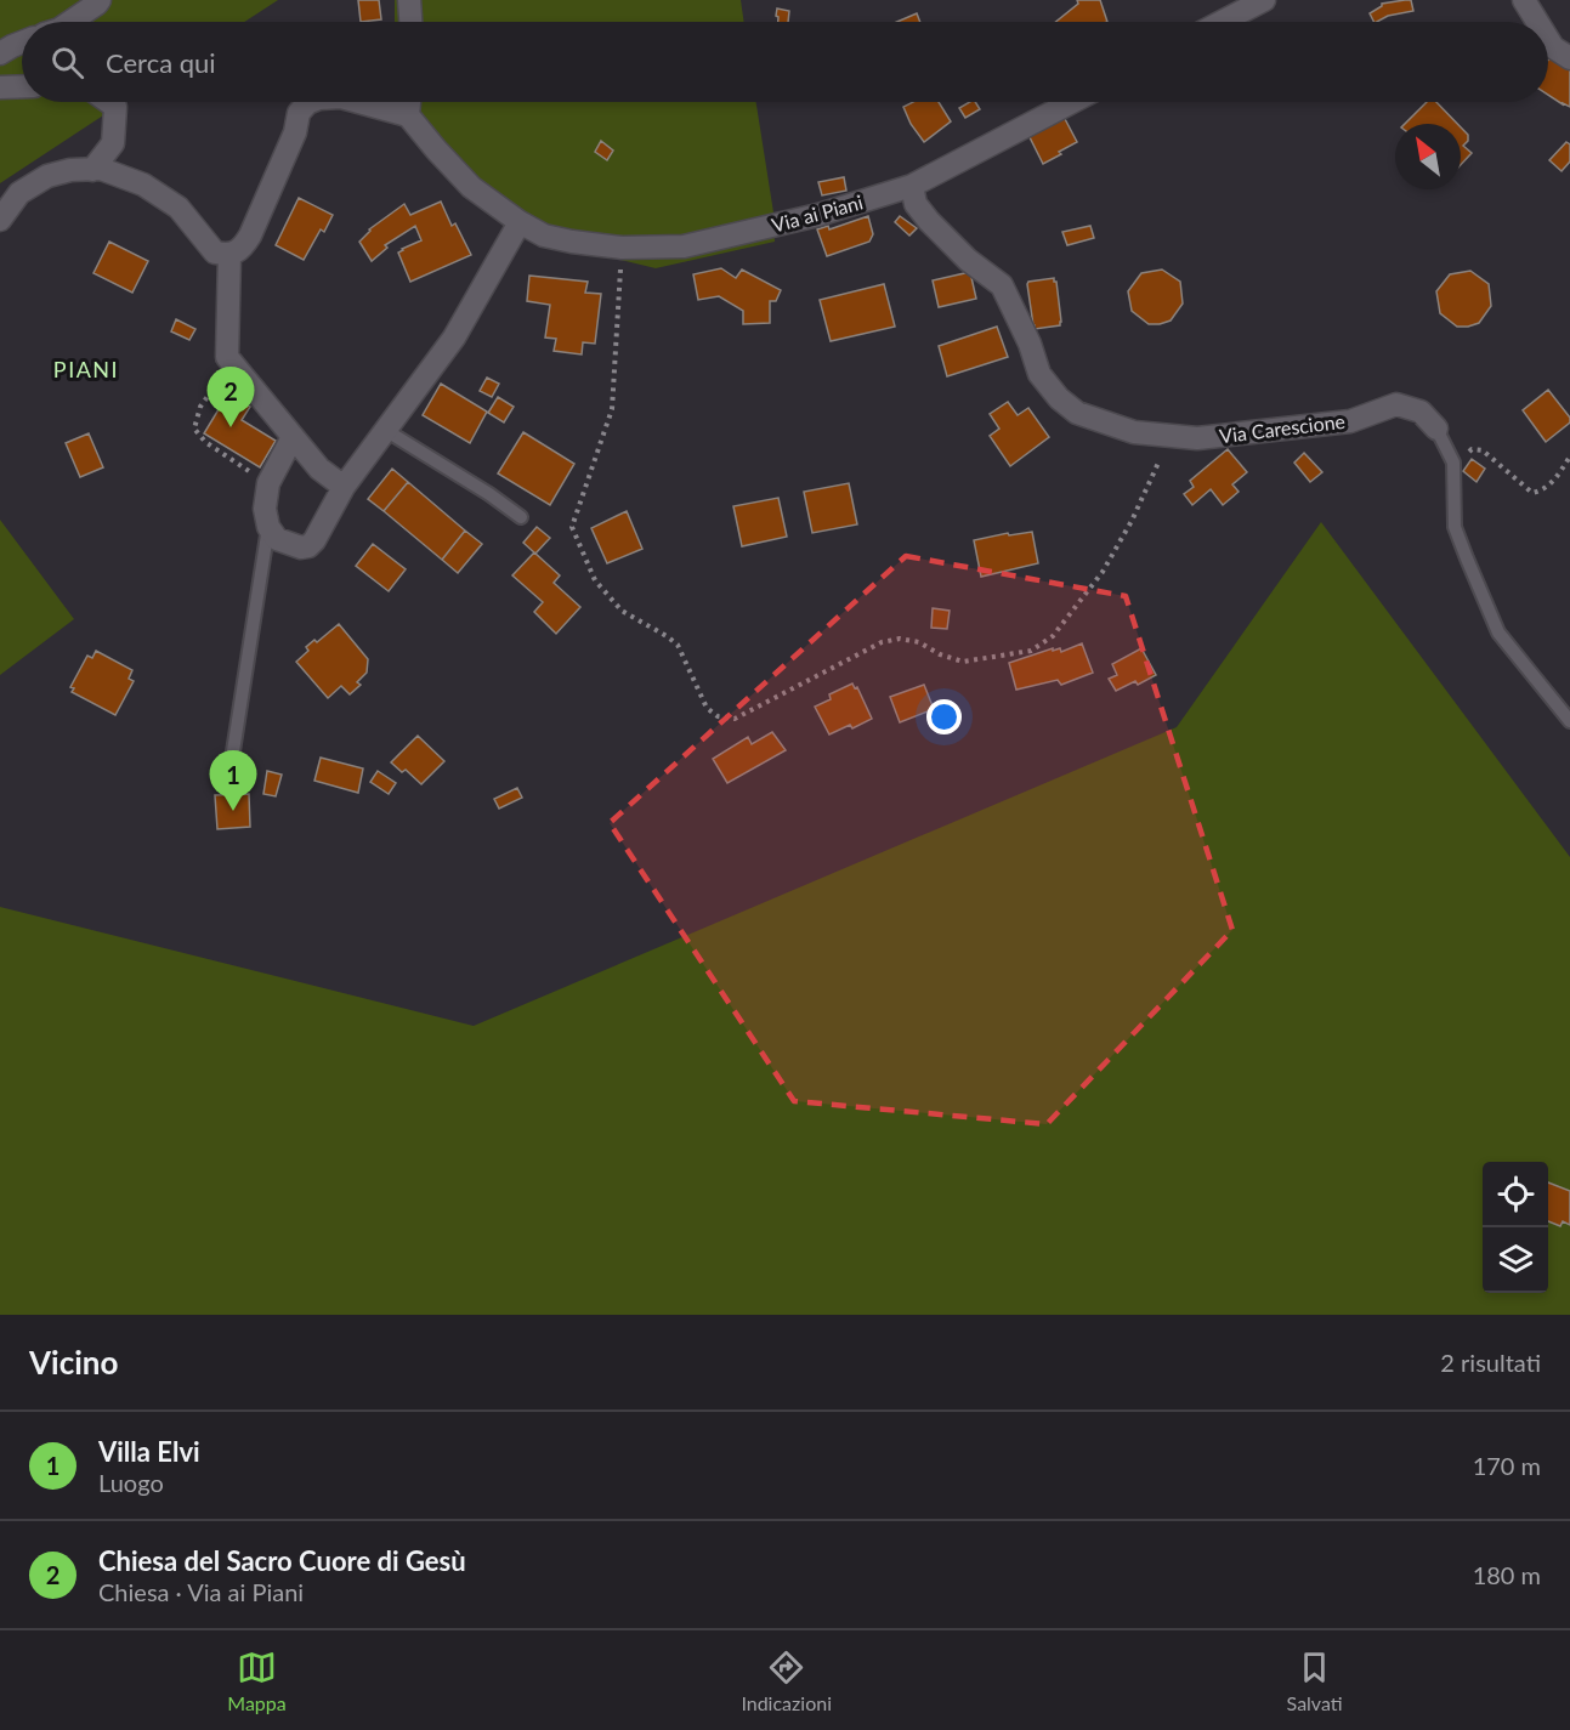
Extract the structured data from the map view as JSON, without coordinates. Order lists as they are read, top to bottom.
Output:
{
  "streets": {
    "street": ["Via ai Piani", "Via Carescione"]
  },
  "crossings": [
    ["Via ai Piani", "Via Carescione"]
  ],
  "districts": ["PIANI"],
  "north": "top left",
  "page": {
    "search": "Cerca qui",
    "pins": ["2", "1"],
    "heading": ["Vicino", "2 risultati"],
    "list": [
      {
        "mark": "1",
        "name": "Villa Elvi",
        "note": "Luogo",
        "value": "170 m"
      },
      {
        "mark": "2",
        "name": "Chiesa del Sacro Cuore di Gesù",
        "note": "Chiesa · Via ai Piani",
        "value": "180 m"
      }
    ],
    "nav": ["Mappa", "Indicazioni", "Salvati"]
  }
}
